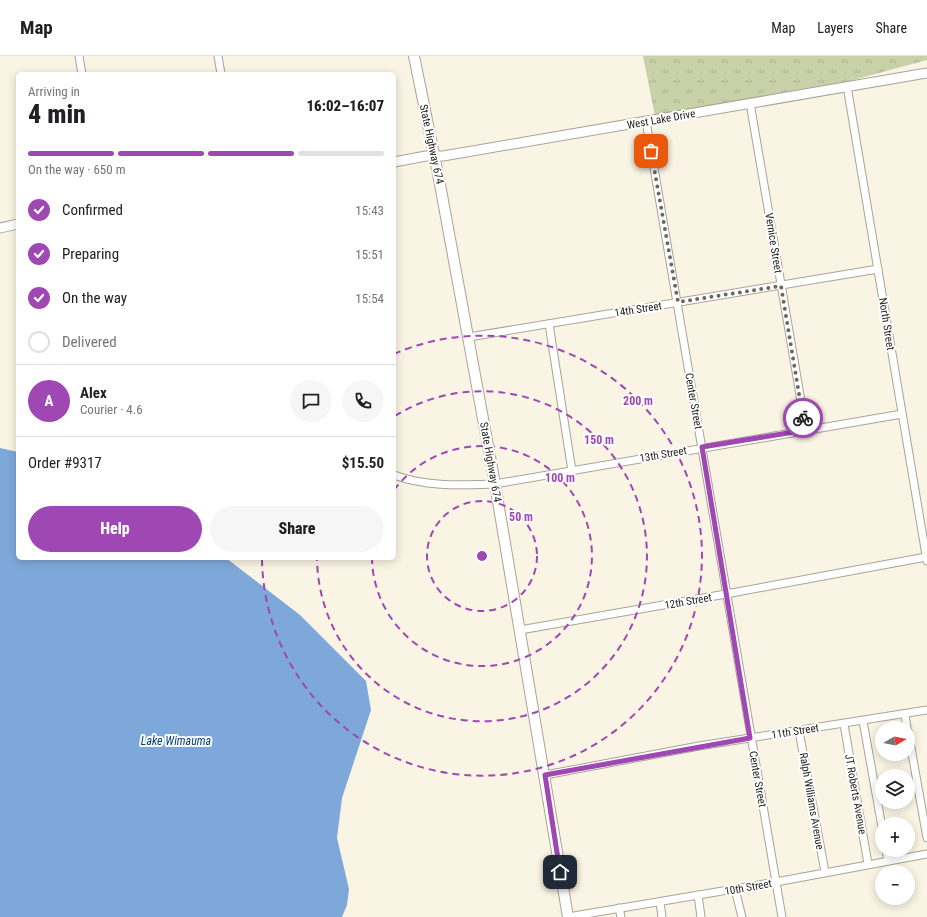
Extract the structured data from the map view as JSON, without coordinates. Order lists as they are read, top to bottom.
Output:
{
  "streets": {
    "main road": ["State Highway 674"],
    "street": [
      "West Lake Drive",
      "Vernice Street",
      "14th Street",
      "North Street",
      "Center Street",
      "13th Street",
      "12th Street",
      "11th Street",
      "JT Roberts Avenue",
      "Ralph Williams Avenue",
      "10th Street"
    ]
  },
  "crossings": [
    ["West Lake Drive", "State Highway 674"],
    ["West Lake Drive", "Vernice Street"],
    ["West Lake Drive", "North Street"],
    ["West Lake Drive", "Center Street"],
    ["State Highway 674", "14th Street"],
    ["State Highway 674", "13th Street"],
    ["State Highway 674", "12th Street"],
    ["State Highway 674", "11th Street"],
    ["State Highway 674", "10th Street"],
    ["Vernice Street", "14th Street"],
    ["Vernice Street", "13th Street"],
    ["14th Street", "North Street"],
    ["14th Street", "Center Street"],
    ["North Street", "13th Street"],
    ["North Street", "12th Street"],
    ["Center Street", "13th Street"],
    ["Center Street", "12th Street"],
    ["Center Street", "11th Street"],
    ["Center Street", "10th Street"],
    ["11th Street", "JT Roberts Avenue"],
    ["11th Street", "Ralph Williams Avenue"],
    ["JT Roberts Avenue", "10th Street"],
    ["Ralph Williams Avenue", "10th Street"]
  ],
  "water": ["Lake Wimauma"],
  "north": "right",
  "page": {
    "header": "Map",
    "nav": ["Map", "Layers", "Share"],
    "heading": ["4 min", "Arriving in", "16:02–16:07"],
    "panel": [
      "Alex",
      "Courier · 4.6",
      "Order #9317",
      "$15.50"
    ],
    "bar": "On the way · 650 m",
    "list": [
      ["Confirmed", "15:43"],
      ["Preparing", "15:51"],
      ["On the way", "15:54"],
      "Delivered"
    ],
    "round": "A",
    "buttons": ["Help", "Share"],
    "map_buttons": ["+", "−"]
  },
  "rings": [
    "200 m",
    "150 m",
    "100 m",
    "50 m"
  ]
}
